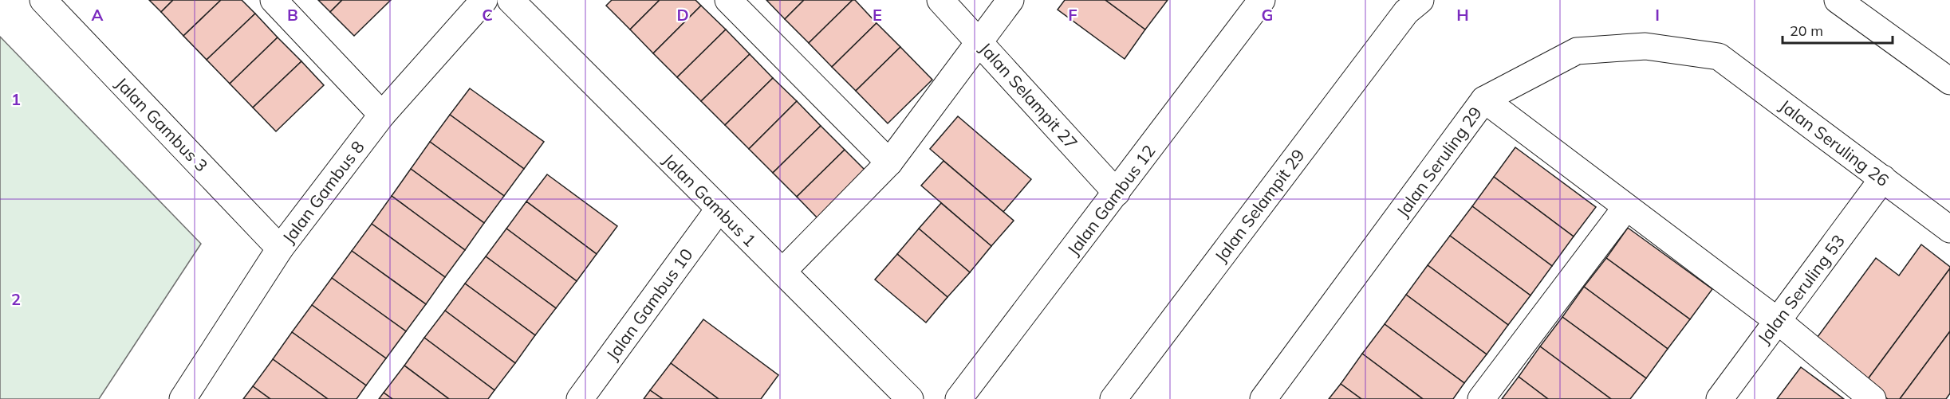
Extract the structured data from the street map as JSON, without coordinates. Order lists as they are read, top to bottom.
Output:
{
  "streets": {
    "street": [
      "Jalan Selampit 27",
      "Jalan Gambus 3",
      "Jalan Seruling 26",
      "Jalan Seruling 29",
      "Jalan Gambus 8",
      "Jalan Gambus 1",
      "Jalan Gambus 12",
      "Jalan Selampit 29",
      "Jalan Seruling 53",
      "Jalan Gambus 10"
    ]
  },
  "crossings": [
    ["Jalan Selampit 27", "Jalan Gambus 12"],
    ["Jalan Gambus 3", "Jalan Gambus 8"],
    ["Jalan Seruling 26", "Jalan Seruling 29"],
    ["Jalan Seruling 26", "Jalan Seruling 53"],
    ["Jalan Gambus 1", "Jalan Gambus 10"]
  ],
  "scale_bar": "20 m",
  "grid": {
    "columns": [
      "A",
      "B",
      "C",
      "D",
      "E",
      "F",
      "G",
      "H",
      "I"
    ],
    "rows": ["1", "2"]
  }
}
